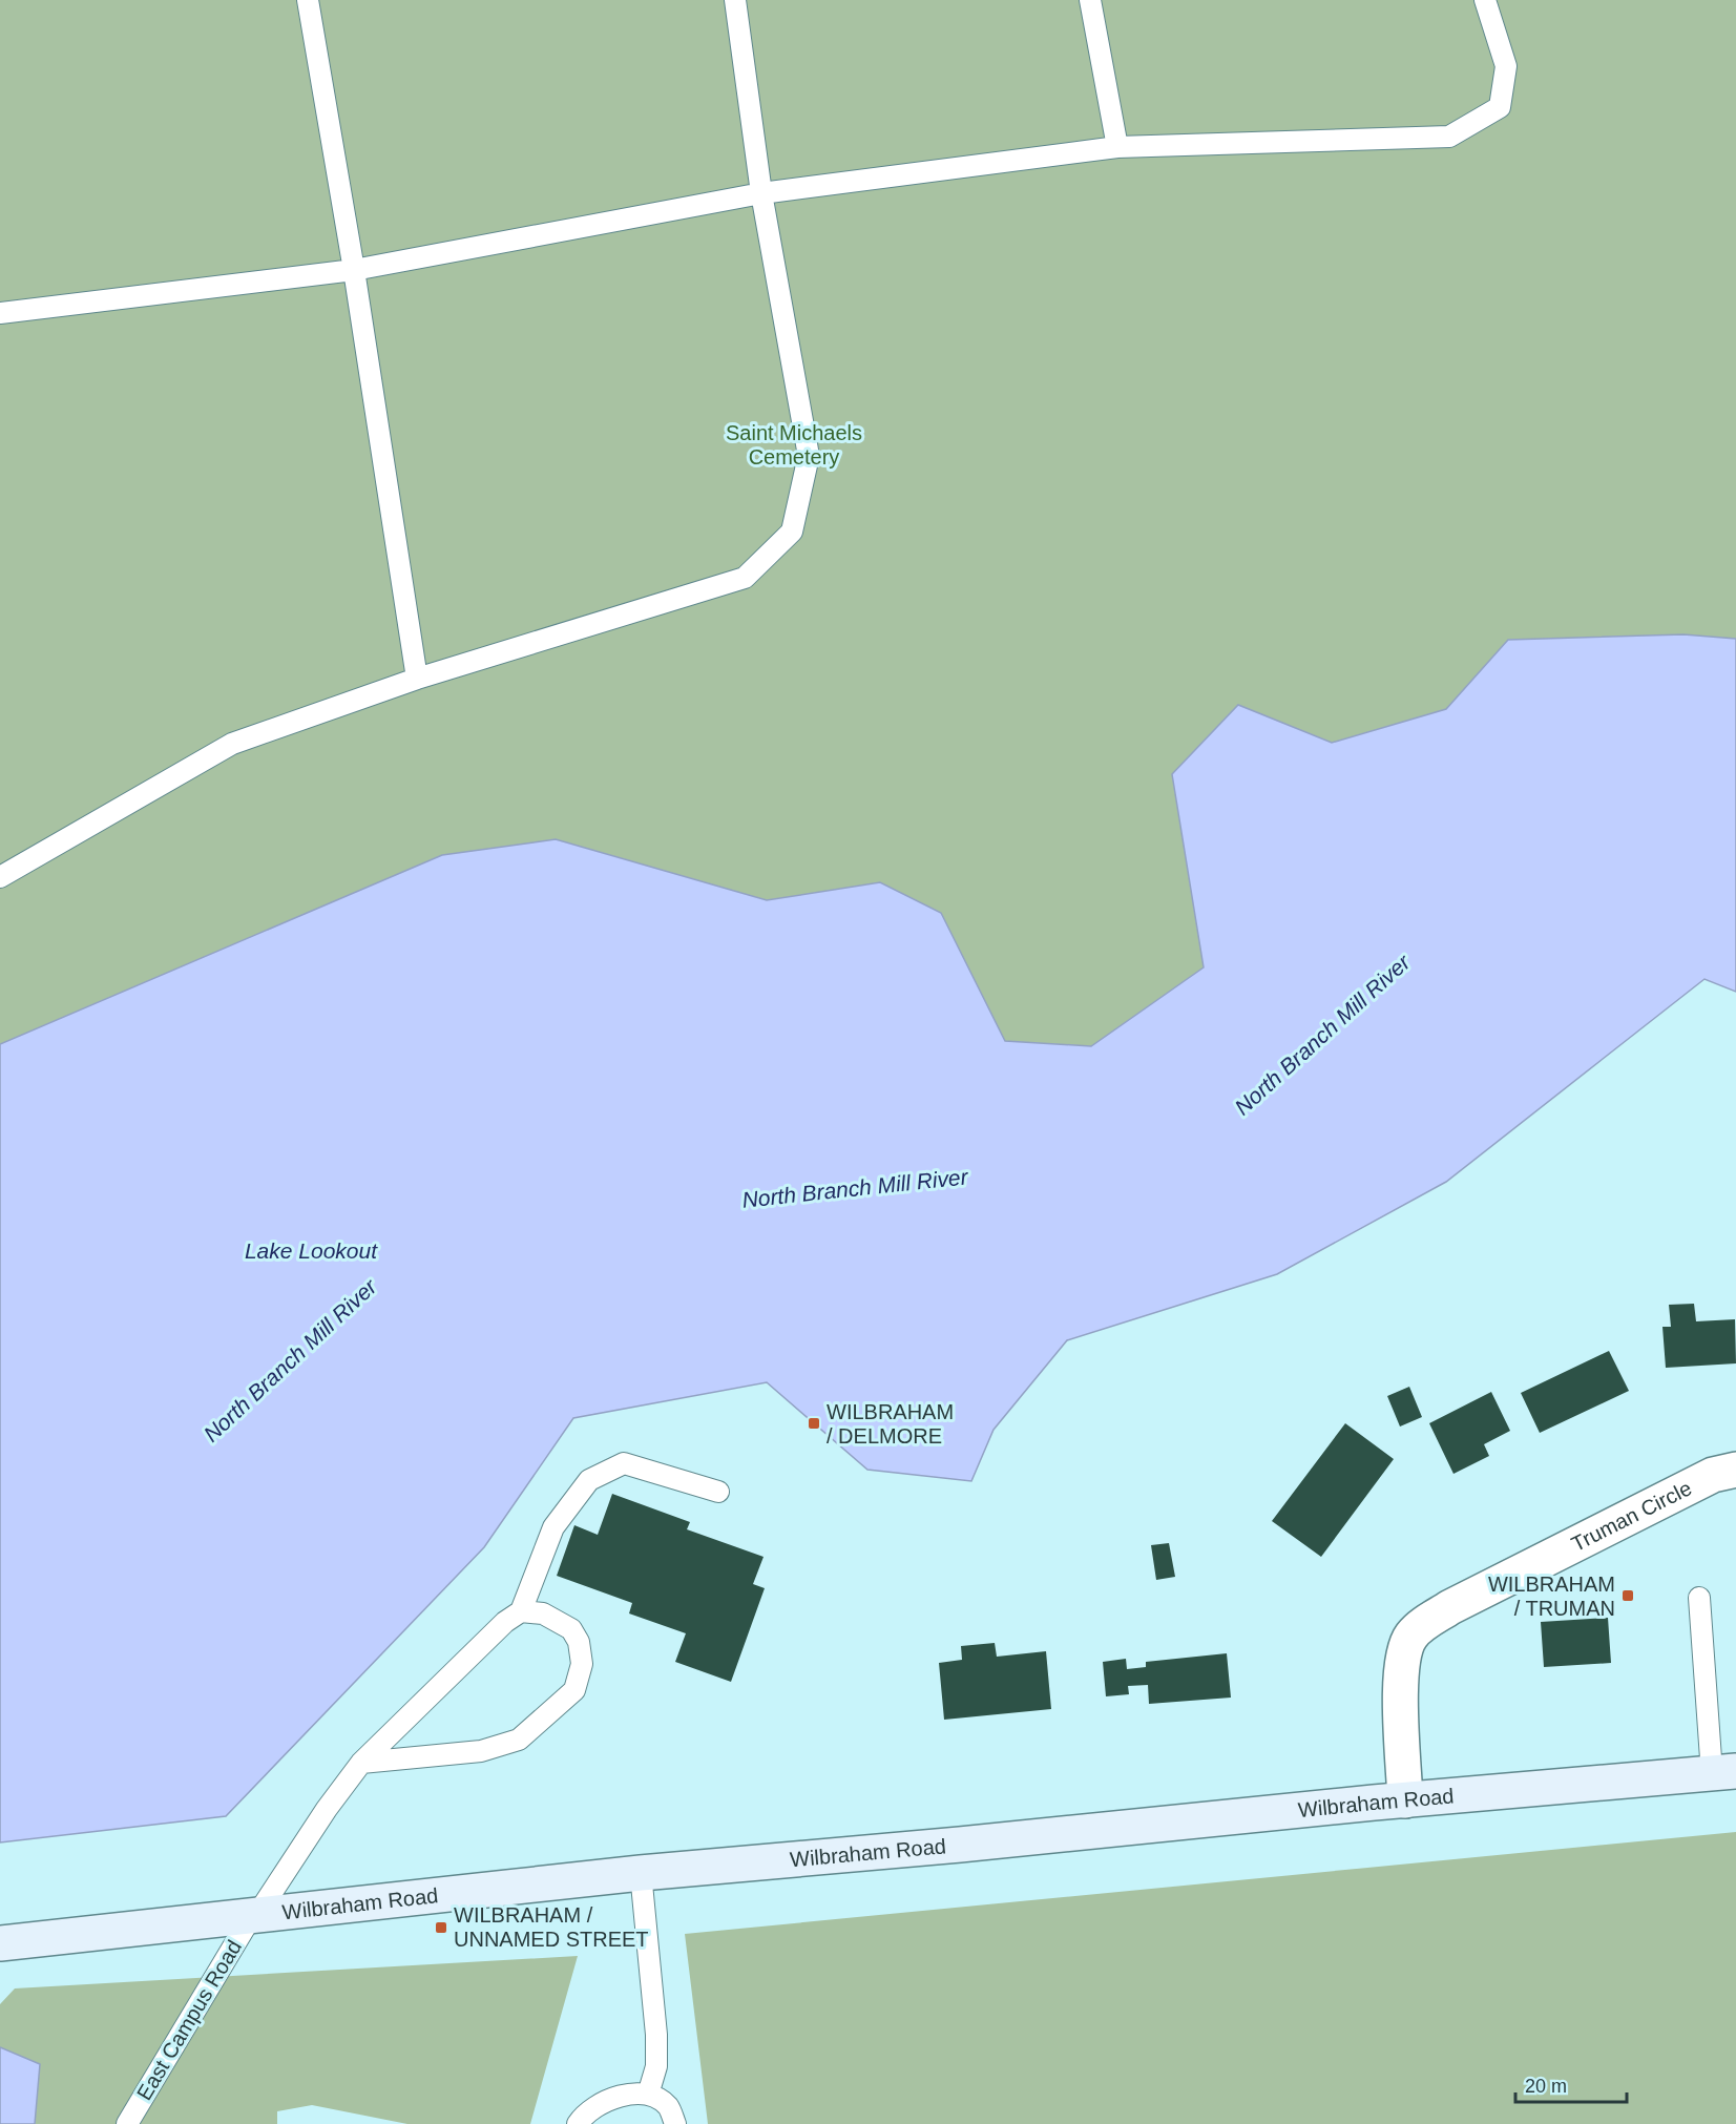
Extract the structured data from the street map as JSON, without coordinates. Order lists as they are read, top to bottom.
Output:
{
  "streets": {
    "main road": ["Wilbraham Road"],
    "street": ["Truman Circle"],
    "lane": ["East Campus Road"]
  },
  "crossings": [
    ["Truman Circle", "Wilbraham Road"],
    ["Wilbraham Road", "East Campus Road"]
  ],
  "water": ["North Branch Mill River", "Lake Lookout"],
  "parks": ["Saint Michaels Cemetery"],
  "places": {
    "transit": ["WILBRAHAM / DELMORE", "WILBRAHAM / TRUMAN", "WILBRAHAM / UNNAMED STREET"]
  },
  "scale_bar": "20 m"
}
